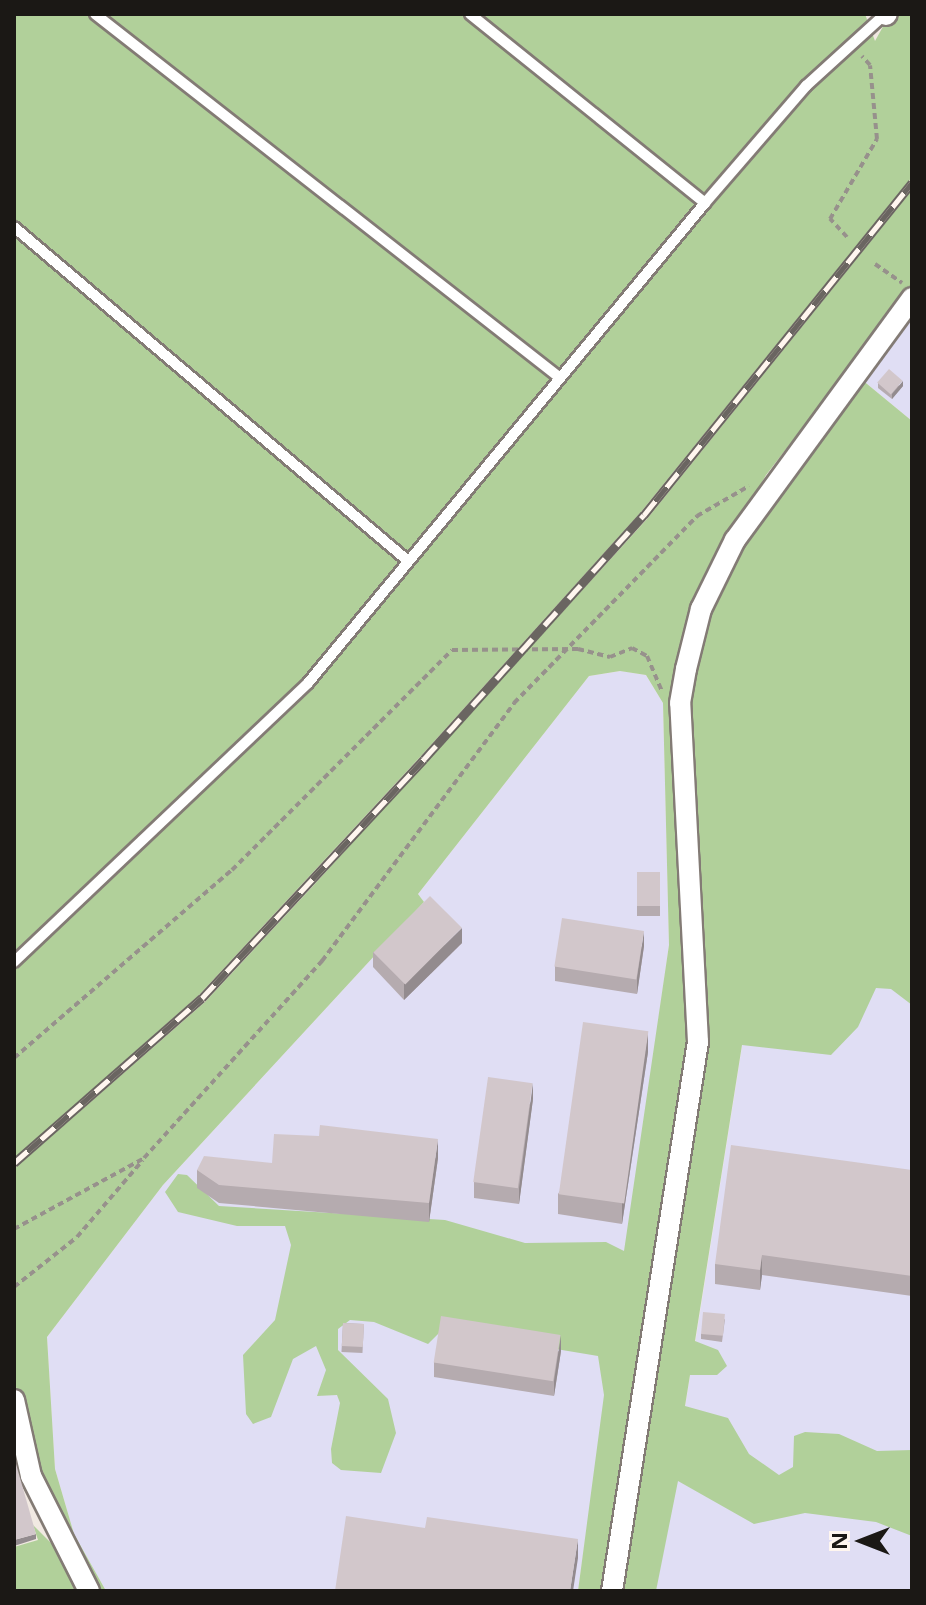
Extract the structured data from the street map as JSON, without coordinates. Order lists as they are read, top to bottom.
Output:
{
  "north": "left"
}
